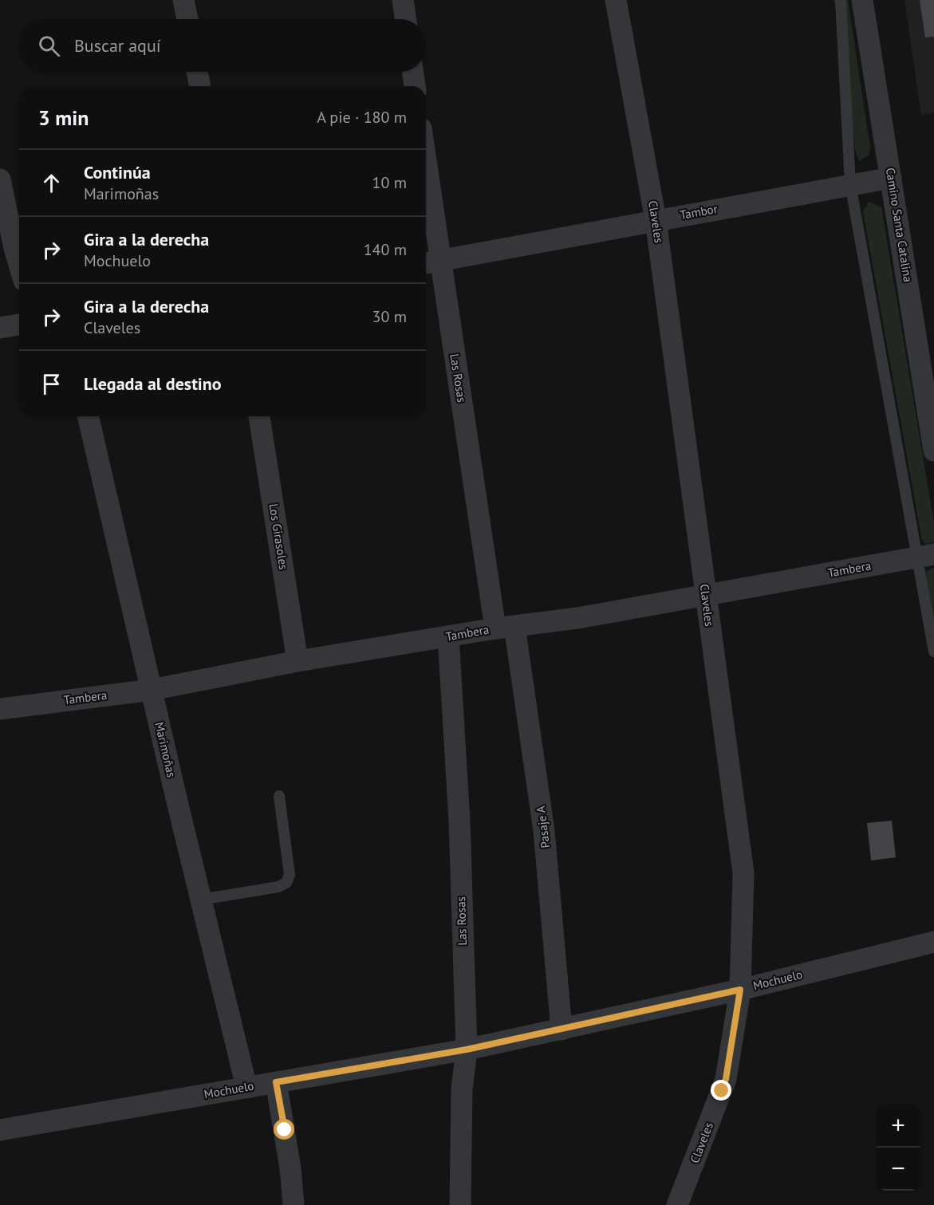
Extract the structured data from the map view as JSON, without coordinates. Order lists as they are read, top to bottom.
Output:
{
  "streets": {
    "street": [
      "Tambor",
      "Claveles",
      "Camino Santa Catalina",
      "Las Rosas",
      "Los Girasoles",
      "Tambera",
      "Marimoñas",
      "Pasaje A",
      "Mochuelo"
    ]
  },
  "crossings": [
    ["Tambor", "Claveles"],
    ["Tambor", "Camino Santa Catalina"],
    ["Tambor", "Las Rosas"],
    ["Claveles", "Tambera"],
    ["Claveles", "Mochuelo"],
    ["Las Rosas", "Tambera"],
    ["Las Rosas", "Pasaje A"],
    ["Las Rosas", "Mochuelo"],
    ["Los Girasoles", "Tambera"],
    ["Tambera", "Marimoñas"],
    ["Tambera", "Pasaje A"],
    ["Marimoñas", "Mochuelo"],
    ["Pasaje A", "Mochuelo"]
  ],
  "page": {
    "search": "Buscar aquí",
    "heading": ["3 min", "A pie · 180 m"],
    "list": [
      ["Continúa", "Marimoñas", "10 m"],
      ["Gira a la derecha", "Mochuelo", "140 m"],
      ["Gira a la derecha", "Claveles", "30 m"],
      "Llegada al destino"
    ],
    "map_buttons": ["+", "−"]
  }
}
